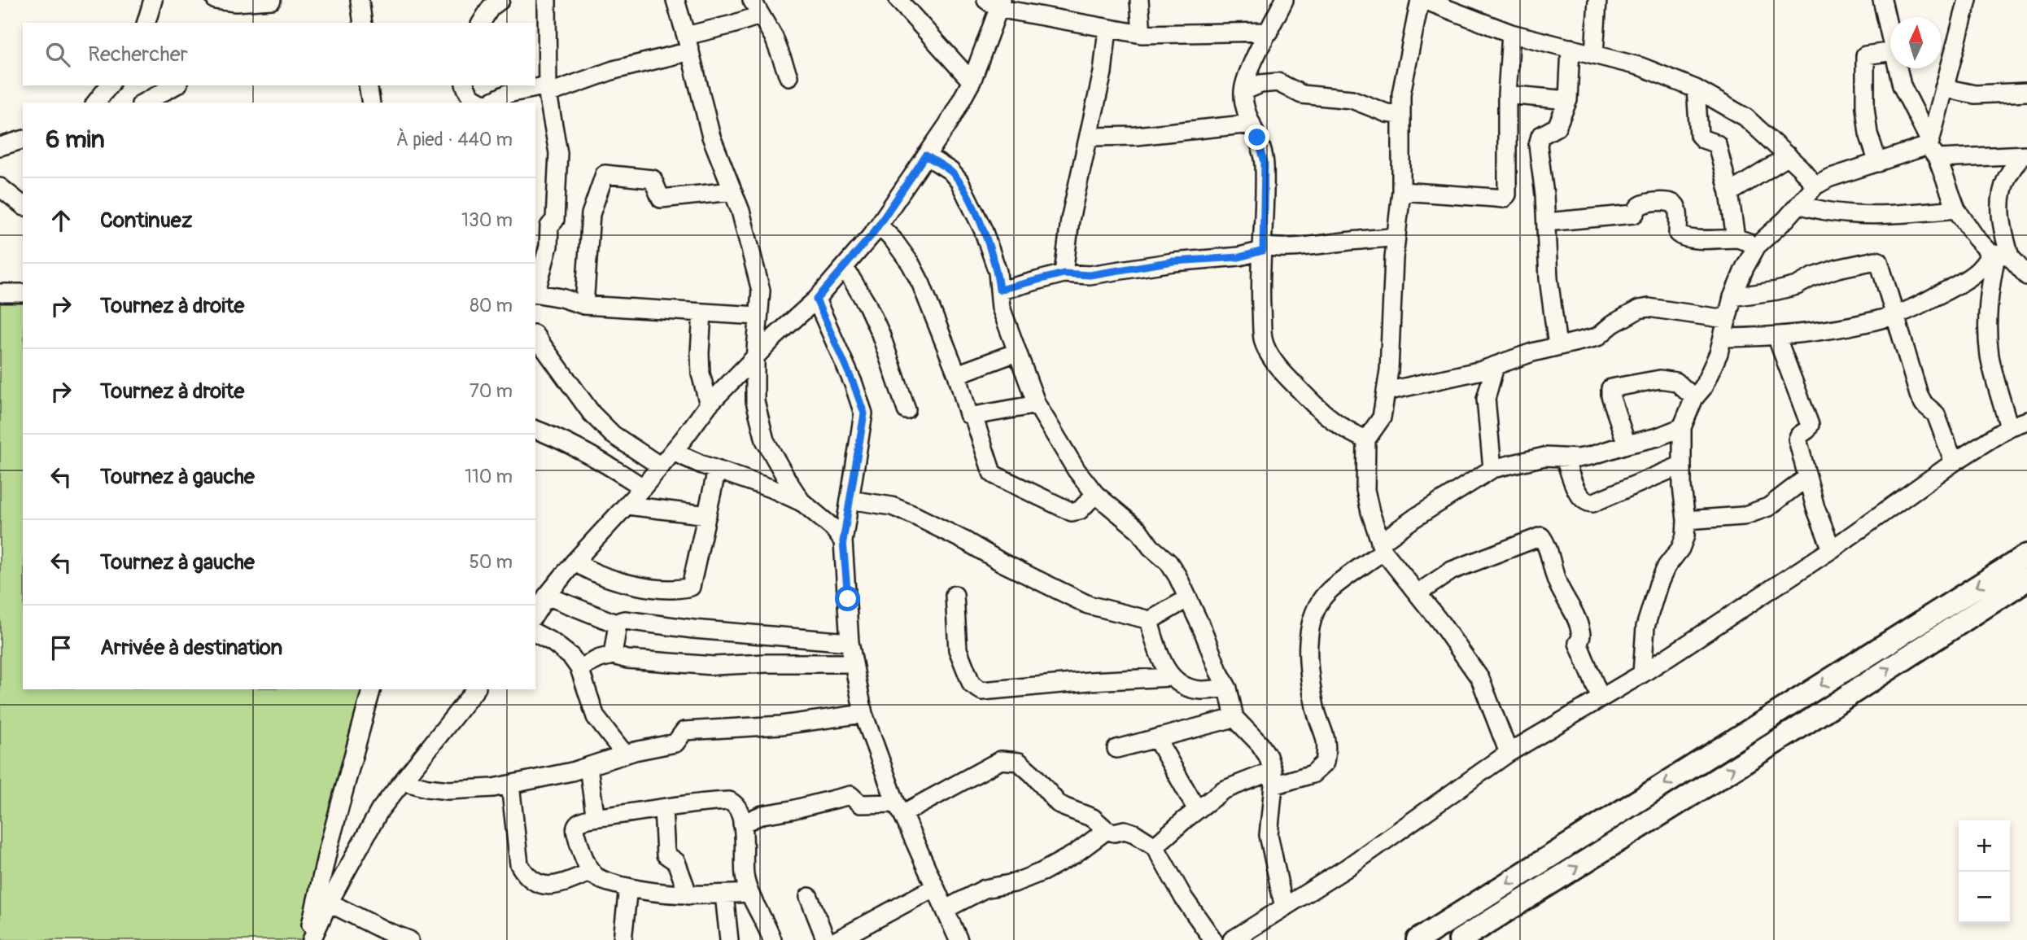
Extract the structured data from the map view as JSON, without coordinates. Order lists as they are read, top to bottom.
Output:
{
  "north": "top",
  "page": {
    "search": "Rechercher",
    "heading": ["6 min", "À pied · 440 m"],
    "list": [
      ["Continuez", "130 m"],
      ["Tournez à droite", "80 m"],
      ["Tournez à droite", "70 m"],
      ["Tournez à gauche", "110 m"],
      ["Tournez à gauche", "50 m"],
      "Arrivée à destination"
    ],
    "map_buttons": ["+", "−"]
  }
}
